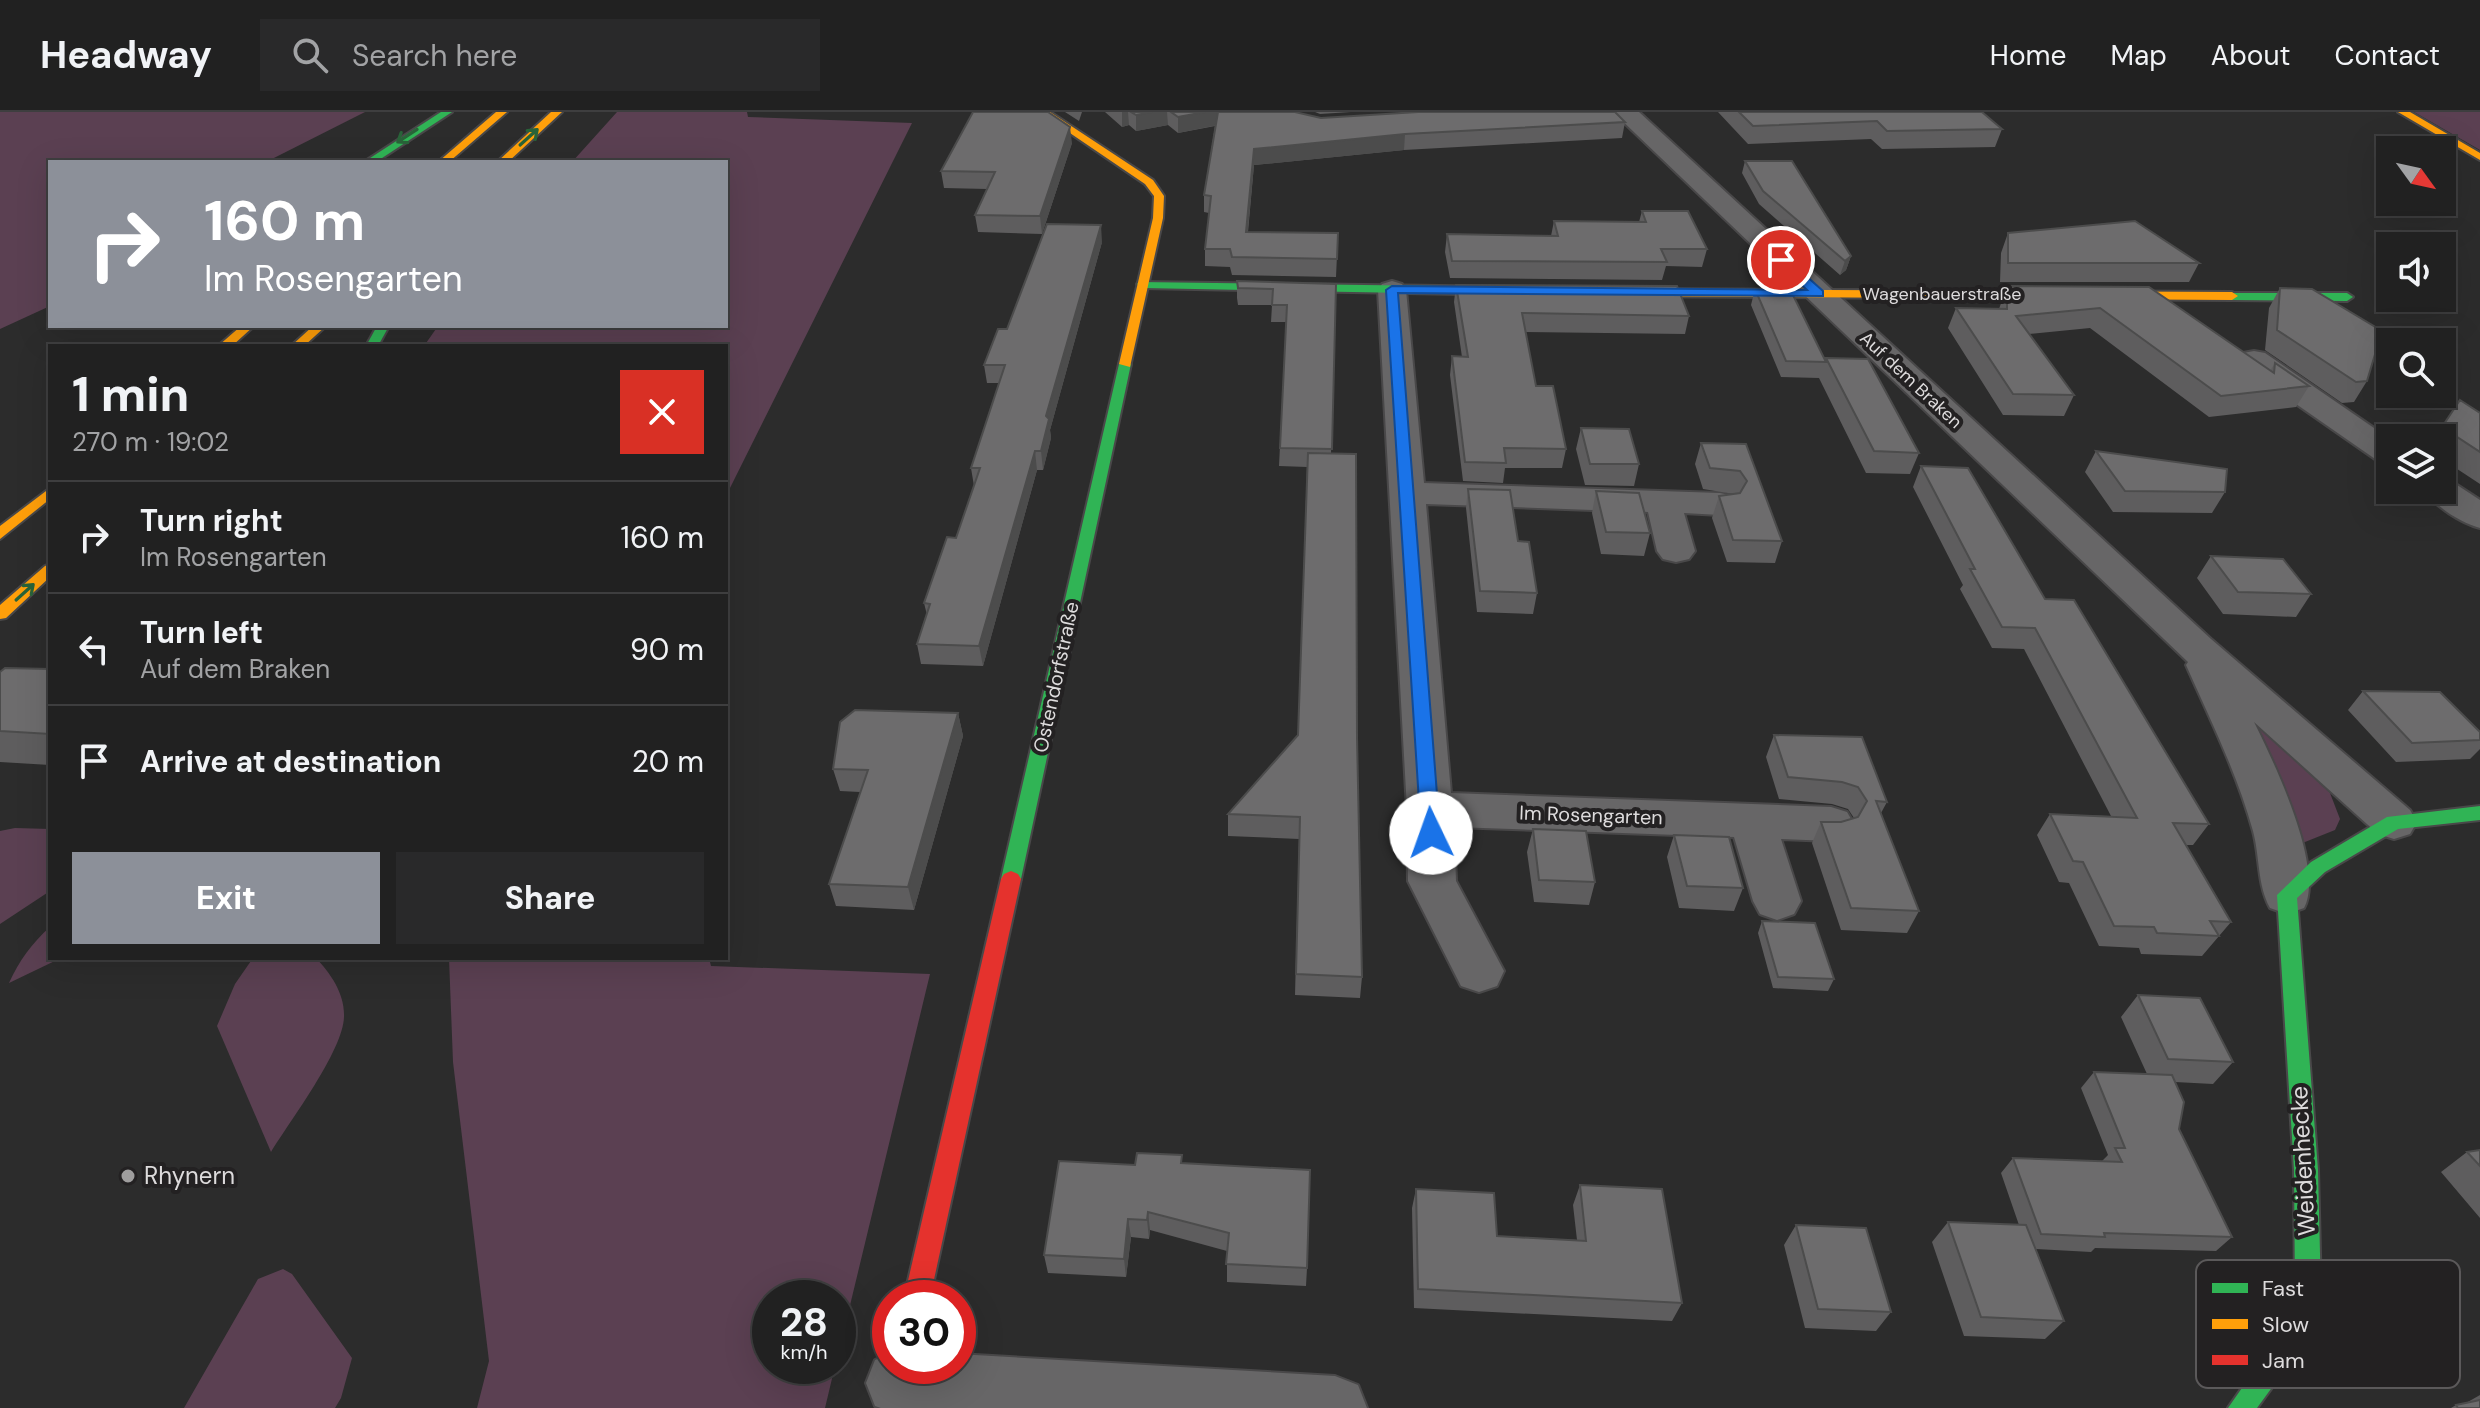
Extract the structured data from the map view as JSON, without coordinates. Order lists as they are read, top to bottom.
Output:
{
  "streets": {
    "main road": ["Wagenbauerstraße", "Ostendorfstraße", "Weidenhecke"],
    "street": ["Auf dem Braken", "Im Rosengarten"]
  },
  "crossings": [
    ["Wagenbauerstraße", "Auf dem Braken"],
    ["Auf dem Braken", "Weidenhecke"]
  ],
  "places": ["Rhynern"],
  "legend": ["Fast", "Slow", "Jam"],
  "north": "bottom right",
  "page": {
    "header": "Headway",
    "search": "Search here",
    "nav": [
      "Home",
      "Map",
      "About",
      "Contact"
    ],
    "turn": ["160 m", "Im Rosengarten"],
    "heading": ["1 min", "270 m · 19:02"],
    "list": [
      {
        "name": "Turn right",
        "note": "Im Rosengarten",
        "value": "160 m"
      },
      {
        "name": "Turn left",
        "note": "Auf dem Braken",
        "value": "90 m"
      },
      {
        "name": "Arrive at destination",
        "value": "20 m"
      }
    ],
    "buttons": ["Exit", "Share"],
    "speed": "28 km/h",
    "limit": "30"
  }
}
